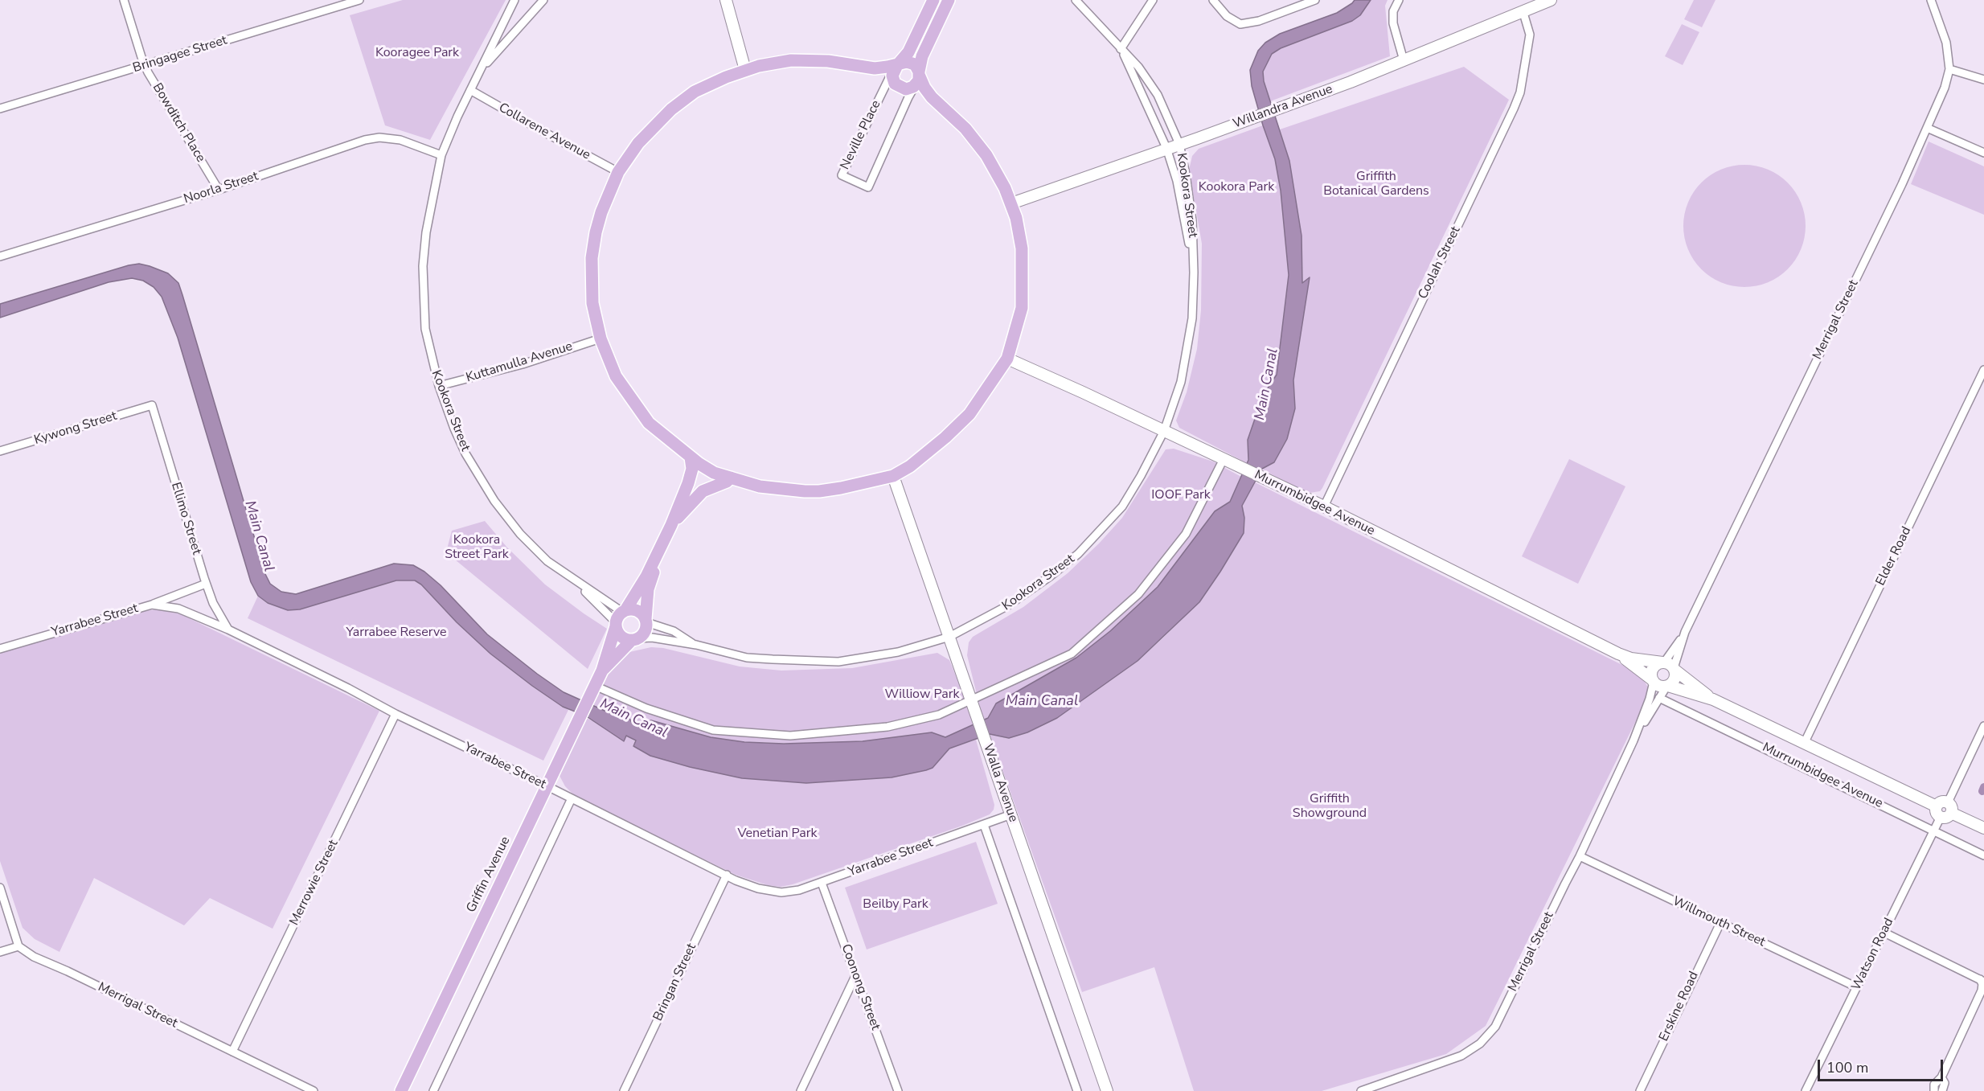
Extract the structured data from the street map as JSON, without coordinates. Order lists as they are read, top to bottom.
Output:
{
  "streets": {
    "main road": ["Griffin Avenue"],
    "street": [
      "Bringagee Street",
      "Willandra Avenue",
      "Bowditch Place",
      "Collarene Avenue",
      "Neville Place",
      "Noorla Street",
      "Kookora Street",
      "Coolah Street",
      "Merrigal Street",
      "Kuttamulla Avenue",
      "Kywong Street",
      "Murrumbidgee Avenue",
      "Ellimo Street",
      "Elder Road",
      "Yarrabee Street",
      "Walla Avenue",
      "Merrowie Street",
      "Willmouth Street",
      "Watson Road",
      "Bringan Street",
      "Coonong Street",
      "Erskine Road"
    ]
  },
  "crossings": [
    ["Bringagee Street", "Bowditch Place"],
    ["Willandra Avenue", "Kookora Street"],
    ["Willandra Avenue", "Coolah Street"],
    ["Bowditch Place", "Noorla Street"],
    ["Collarene Avenue", "Kookora Street"],
    ["Noorla Street", "Kookora Street"],
    ["Kookora Street", "Kuttamulla Avenue"],
    ["Kookora Street", "Murrumbidgee Avenue"],
    ["Kookora Street", "Walla Avenue"],
    ["Kookora Street", "Griffin Avenue"],
    ["Coolah Street", "Murrumbidgee Avenue"],
    ["Merrigal Street", "Murrumbidgee Avenue"],
    ["Merrigal Street", "Merrowie Street"],
    ["Merrigal Street", "Willmouth Street"],
    ["Kywong Street", "Ellimo Street"],
    ["Murrumbidgee Avenue", "Elder Road"],
    ["Murrumbidgee Avenue", "Watson Road"],
    ["Ellimo Street", "Yarrabee Street"],
    ["Yarrabee Street", "Walla Avenue"],
    ["Yarrabee Street", "Griffin Avenue"],
    ["Yarrabee Street", "Merrowie Street"],
    ["Yarrabee Street", "Bringan Street"],
    ["Yarrabee Street", "Coonong Street"],
    ["Willmouth Street", "Watson Road"],
    ["Willmouth Street", "Erskine Road"]
  ],
  "water": ["Main Canal"],
  "parks": [
    "Kooragee Park",
    "Griffith Botanical Gardens",
    "Kookora Park",
    "IOOF Park",
    "Kookora Street Park",
    "Yarrabee Reserve",
    "Williow Park",
    "Griffith Showground",
    "Venetian Park",
    "Beilby Park"
  ],
  "scale_bar": "100 m"
}
